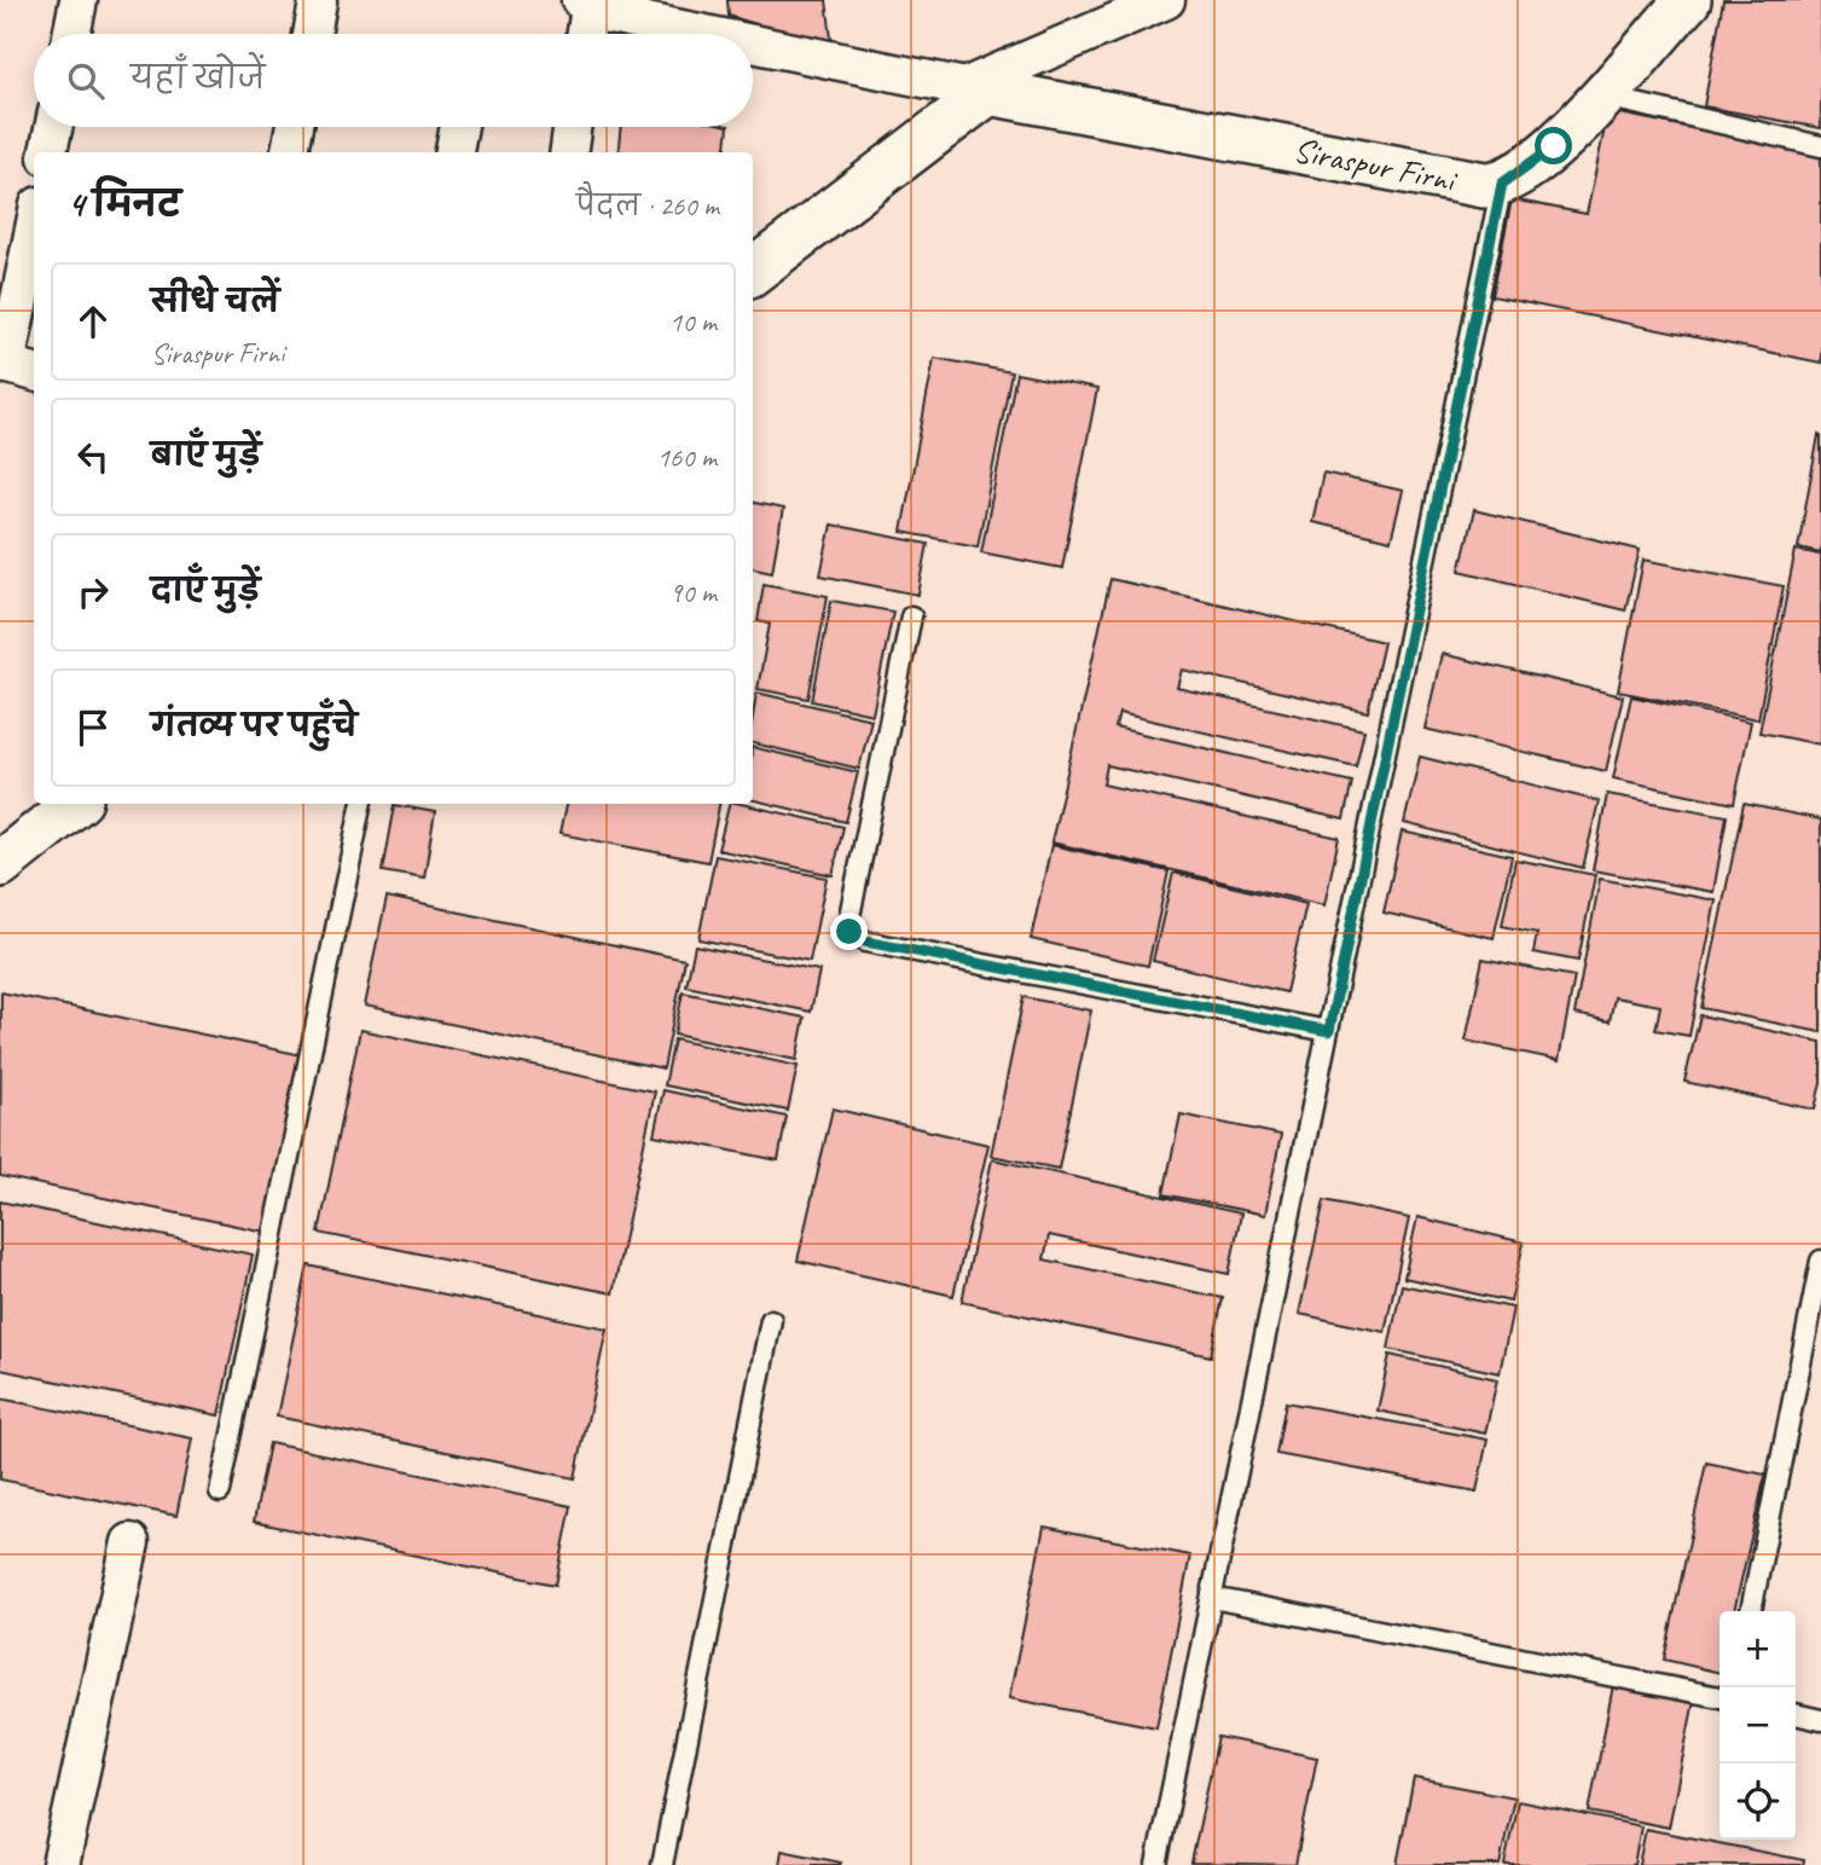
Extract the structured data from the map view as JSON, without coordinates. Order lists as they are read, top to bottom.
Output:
{
  "streets": {
    "street": ["Siraspur Firni"]
  },
  "page": {
    "search": "यहाँ खोजें",
    "heading": ["4 मिनट", "पैदल · 260 m"],
    "list": [
      ["सीधे चलें", "Siraspur Firni", "10 m"],
      ["बाएँ मुड़ें", "160 m"],
      ["दाएँ मुड़ें", "90 m"],
      "गंतव्य पर पहुँचे"
    ],
    "map_buttons": ["+", "−"]
  }
}
